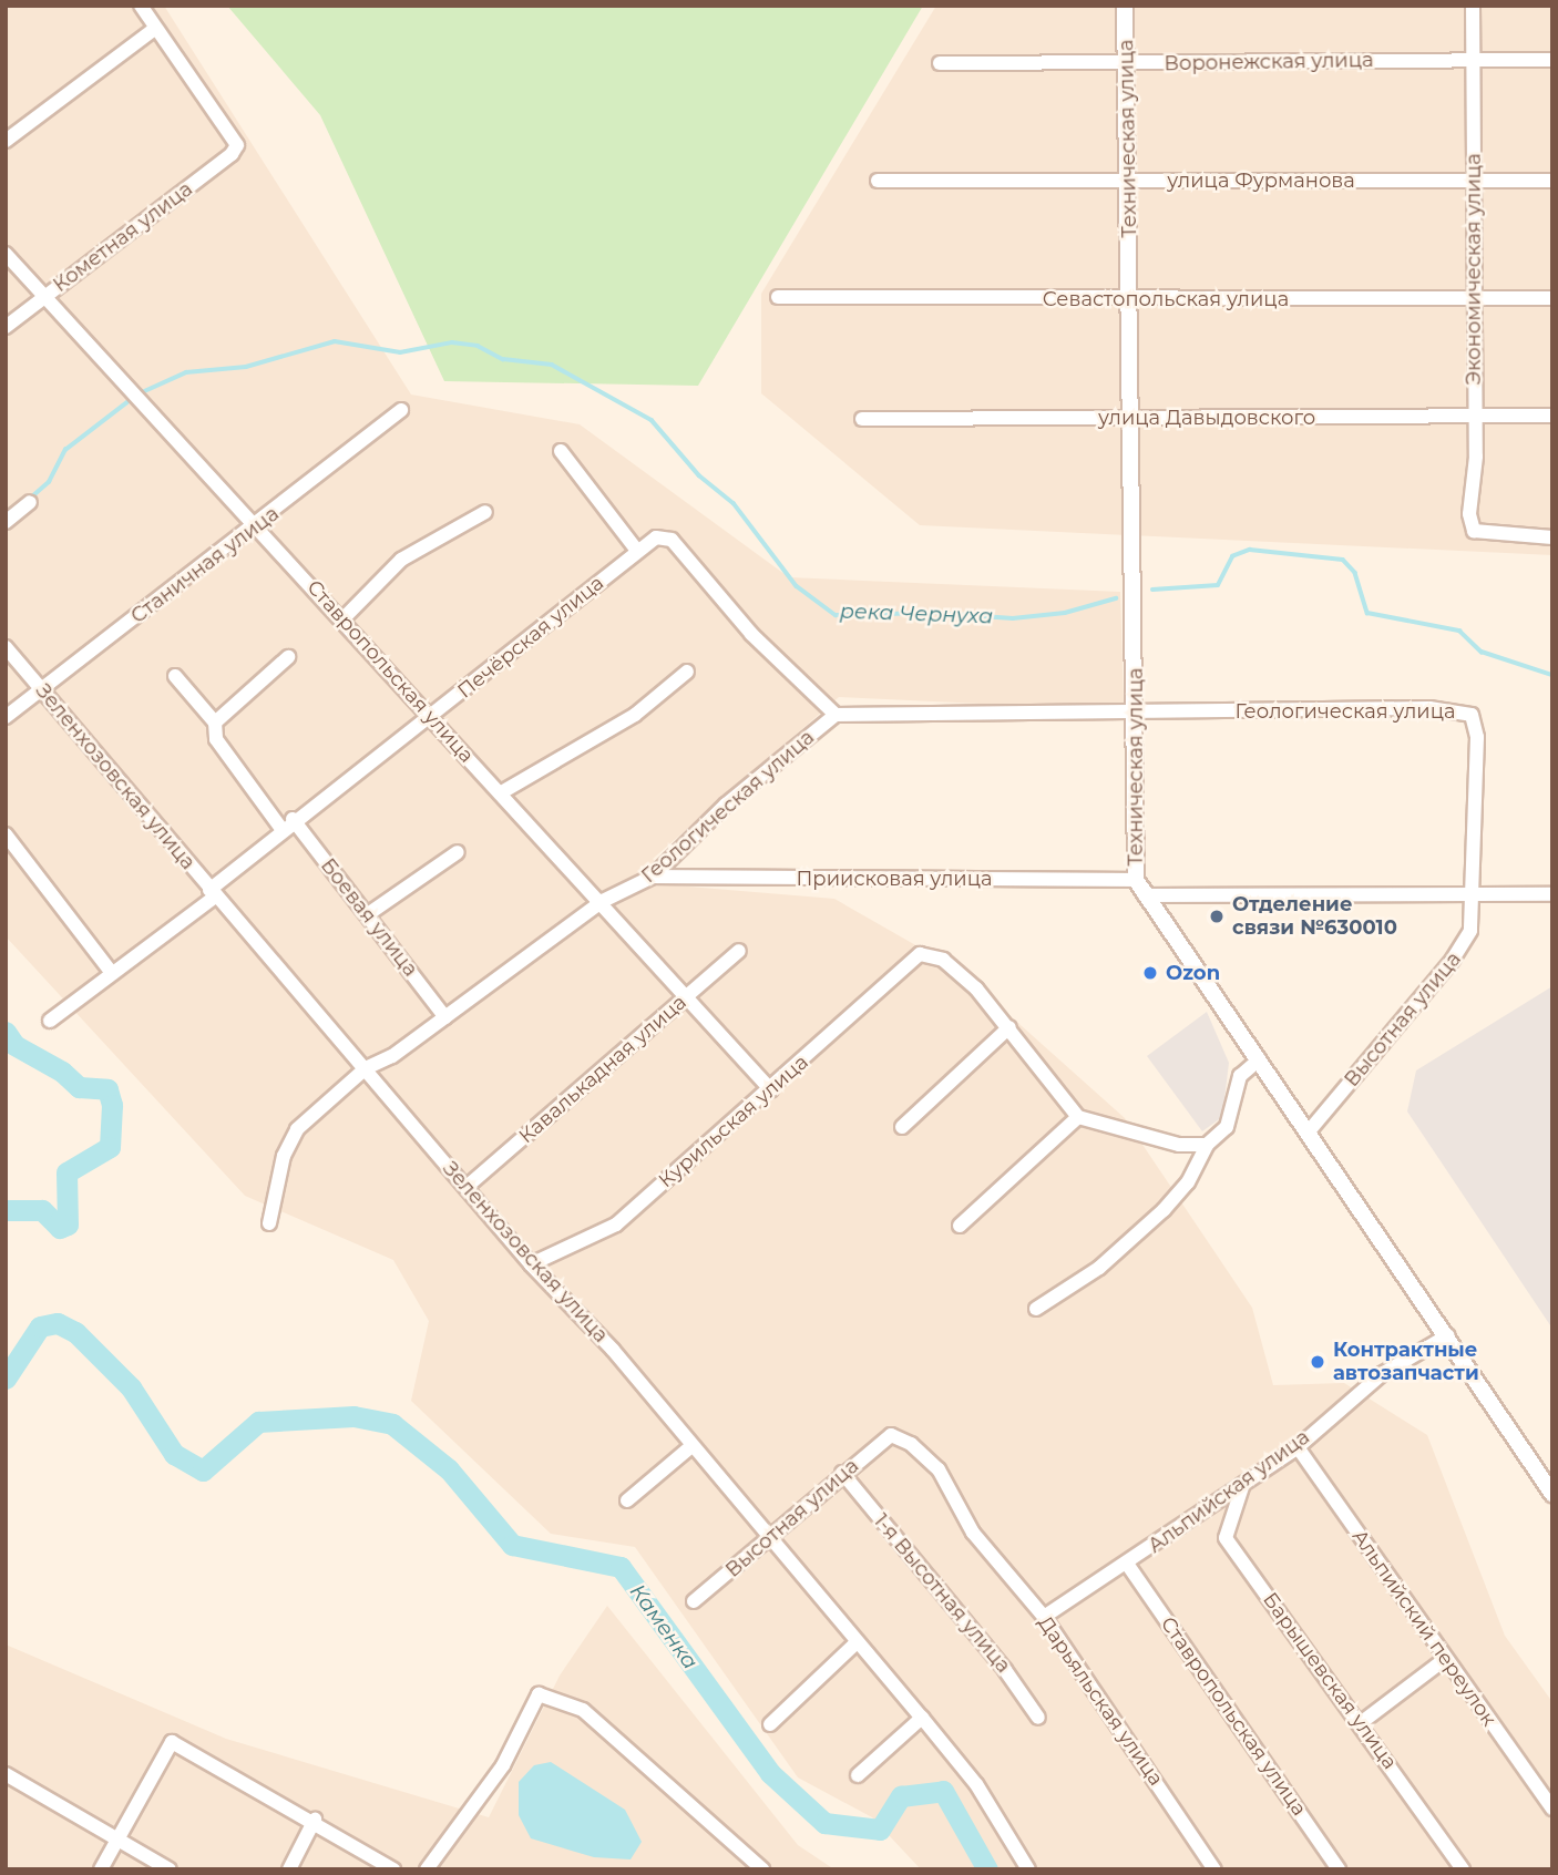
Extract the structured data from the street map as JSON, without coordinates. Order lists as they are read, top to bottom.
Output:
{
  "streets": {
    "street": [
      "Воронежская улица",
      "Техническая улица",
      "улица Фурманова",
      "Кометная улица",
      "Экономическая улица",
      "Севастопольская улица",
      "улица Давыдовского",
      "Станичная улица",
      "Печёрская улица",
      "Ставропольская улица",
      "Геологическая улица",
      "Зеленхозовская улица",
      "Приисковая улица",
      "Боевая улица",
      "Высотная улица",
      "Кавалькадная улица",
      "Курильская улица",
      "Альпийская улица",
      "1-я Высотная улица",
      "Альпийский переулок",
      "Барышевская улица",
      "Дарьяльская улица"
    ]
  },
  "crossings": [
    ["Воронежская улица", "Техническая улица"],
    ["Воронежская улица", "Экономическая улица"],
    ["Техническая улица", "улица Фурманова"],
    ["Техническая улица", "Севастопольская улица"],
    ["Техническая улица", "улица Давыдовского"],
    ["Техническая улица", "Геологическая улица"],
    ["Техническая улица", "Приисковая улица"],
    ["Техническая улица", "Высотная улица"],
    ["Техническая улица", "Альпийская улица"],
    ["улица Фурманова", "Экономическая улица"],
    ["Кометная улица", "Ставропольская улица"],
    ["Экономическая улица", "Севастопольская улица"],
    ["Экономическая улица", "улица Давыдовского"],
    ["Станичная улица", "Ставропольская улица"],
    ["Станичная улица", "Зеленхозовская улица"],
    ["Печёрская улица", "Ставропольская улица"],
    ["Печёрская улица", "Геологическая улица"],
    ["Печёрская улица", "Зеленхозовская улица"],
    ["Печёрская улица", "Боевая улица"],
    ["Ставропольская улица", "Геологическая улица"],
    ["Ставропольская улица", "Кавалькадная улица"],
    ["Ставропольская улица", "Курильская улица"],
    ["Ставропольская улица", "Альпийская улица"],
    ["Геологическая улица", "Зеленхозовская улица"],
    ["Геологическая улица", "Приисковая улица"],
    ["Геологическая улица", "Боевая улица"],
    ["Геологическая улица", "Высотная улица"],
    ["Зеленхозовская улица", "Высотная улица"],
    ["Зеленхозовская улица", "Кавалькадная улица"],
    ["Зеленхозовская улица", "Курильская улица"],
    ["Высотная улица", "1-я Высотная улица"],
    ["Высотная улица", "Дарьяльская улица"],
    ["Альпийская улица", "Альпийский переулок"],
    ["Альпийская улица", "Барышевская улица"],
    ["Альпийская улица", "Дарьяльская улица"]
  ],
  "water": ["река Чернуха", "Каменка"],
  "places": ["Отделение связи №630010", "Ozon", "Контрактные автозапчасти"]
}
